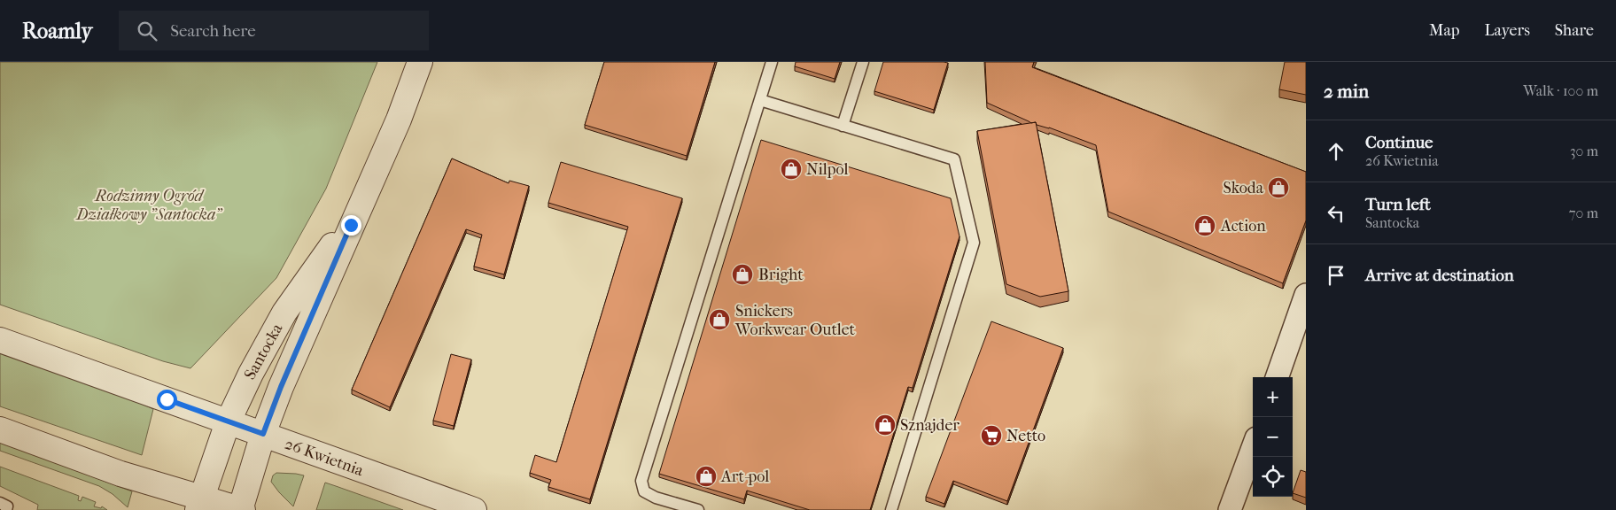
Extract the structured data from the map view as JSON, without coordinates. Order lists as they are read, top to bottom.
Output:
{
  "streets": {
    "street": ["Santocka", "26 Kwietnia"]
  },
  "crossings": [
    ["Santocka", "26 Kwietnia"]
  ],
  "parks": ["Rodzinny Ogród Działkowy \"Santocka\""],
  "places": {
    "shop": [
      "Nilpol",
      "Skoda",
      "Action",
      "Bright",
      "Snickers Workwear Outlet",
      "Sznajder",
      "Art-pol"
    ],
    "supermarket": ["Netto"]
  },
  "page": {
    "header": "Roamly",
    "search": "Search here",
    "nav": ["Map", "Layers", "Share"],
    "heading": ["2 min", "Walk · 100 m"],
    "list": [
      ["Continue", "26 Kwietnia", "30 m"],
      ["Turn left", "Santocka", "70 m"],
      "Arrive at destination"
    ],
    "map_buttons": ["+", "−"]
  }
}
